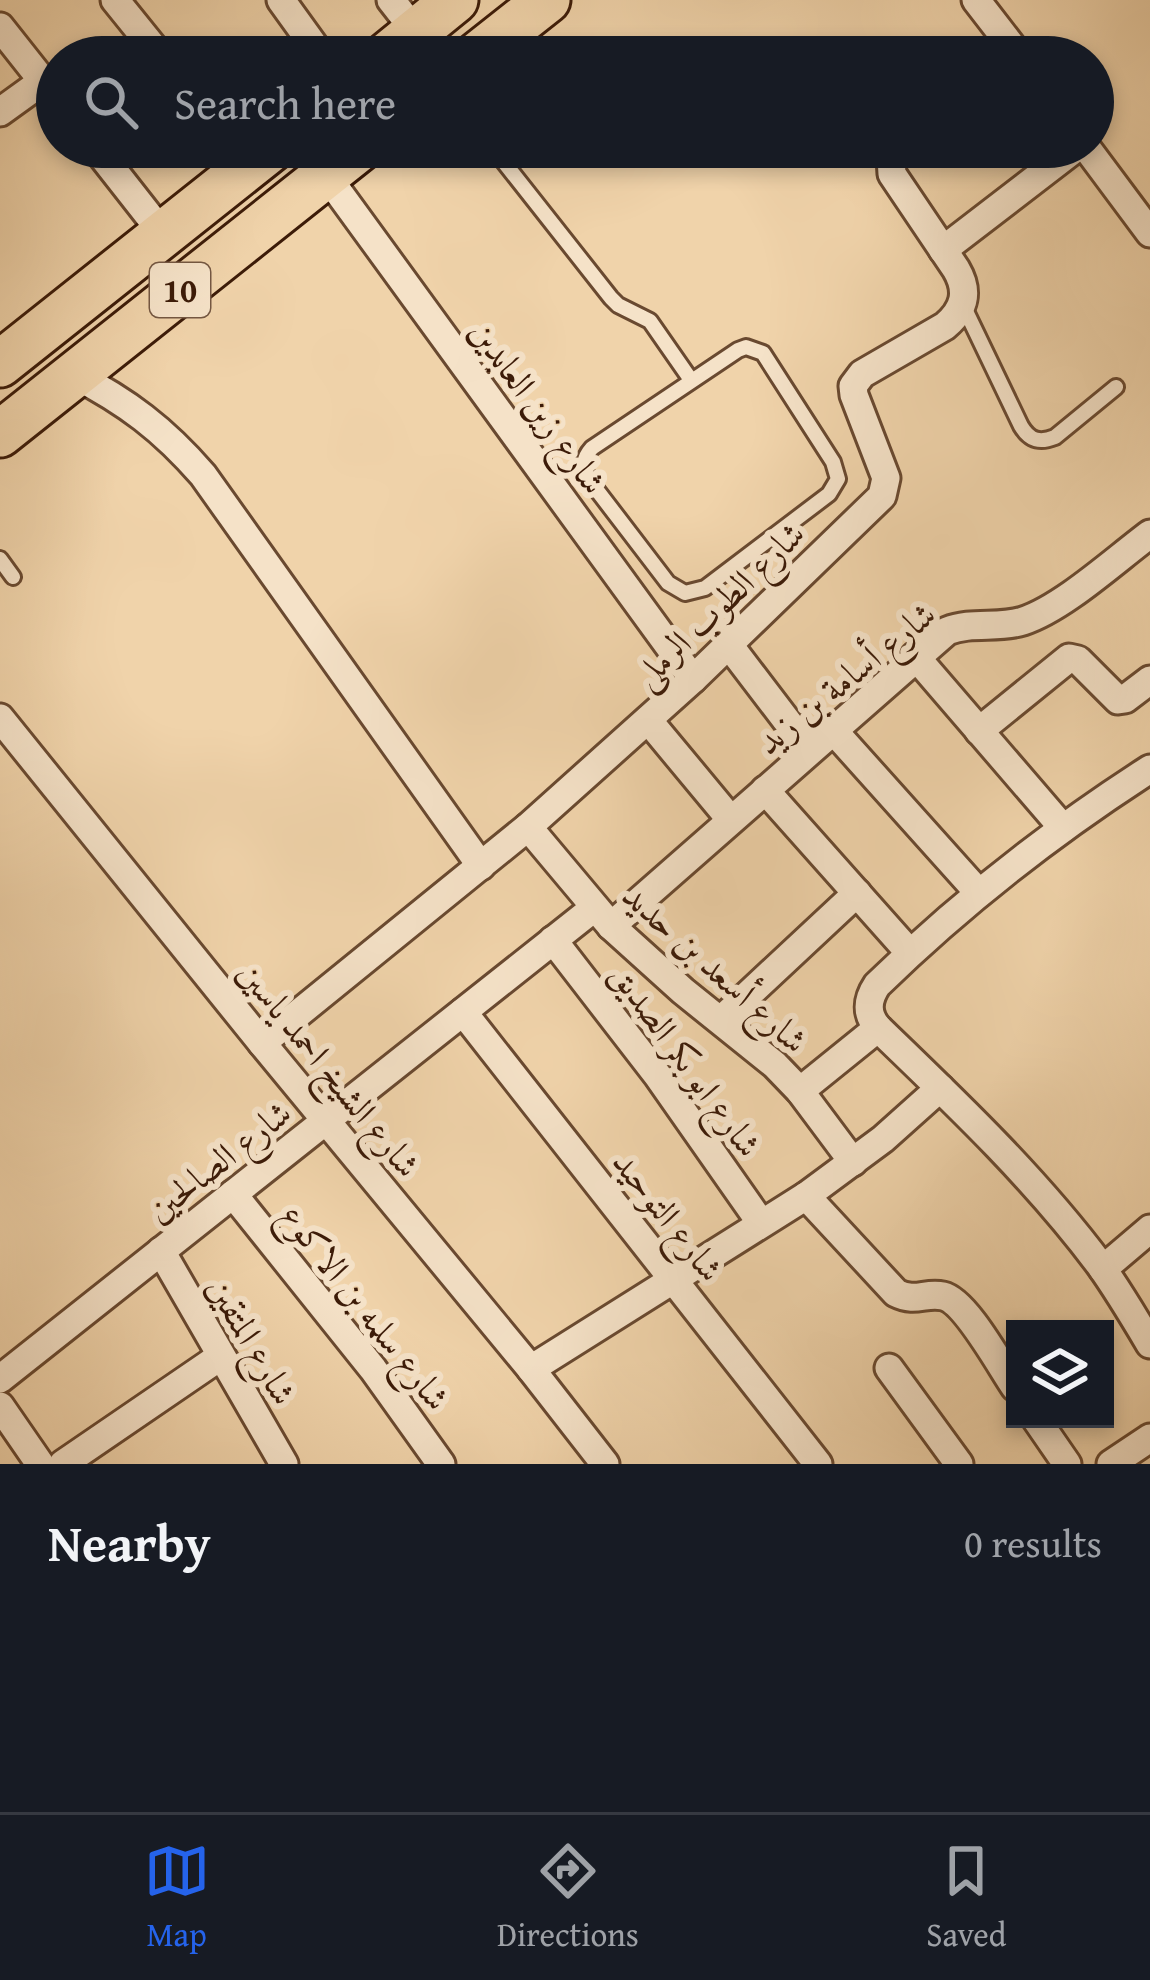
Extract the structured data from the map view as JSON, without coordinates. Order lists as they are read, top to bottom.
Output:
{
  "streets": {
    "main road": ["10"],
    "street": [
      "شارع زين العابدين",
      "شارع الطوب الرملى",
      "شارع أسامة بن زيد",
      "شارع أسعد بن حديد",
      "شارع ابو بكر الصديق",
      "شارع الشيخ احمد ياسين",
      "شارع الصالحين",
      "شارع التوحيد",
      "شارع سلمه بن الاكوع",
      "شارع المتقين"
    ]
  },
  "crossings": [
    ["10", "شارع زين العابدين"],
    ["شارع زين العابدين", "شارع الطوب الرملى"],
    ["شارع الطوب الرملى", "شارع أسعد بن حديد"],
    ["شارع الطوب الرملى", "شارع الشيخ احمد ياسين"],
    ["شارع أسامة بن زيد", "شارع أسعد بن حديد"],
    ["شارع أسامة بن زيد", "شارع الصالحين"],
    ["شارع أسعد بن حديد", "شارع الصالحين"],
    ["شارع ابو بكر الصديق", "شارع الصالحين"],
    ["شارع الشيخ احمد ياسين", "شارع الصالحين"],
    ["شارع الصالحين", "شارع التوحيد"],
    ["شارع الصالحين", "شارع سلمه بن الاكوع"],
    ["شارع الصالحين", "شارع المتقين"]
  ],
  "page": {
    "search": "Search here",
    "heading": ["Nearby", "0 results"],
    "nav": ["Map", "Directions", "Saved"]
  }
}
